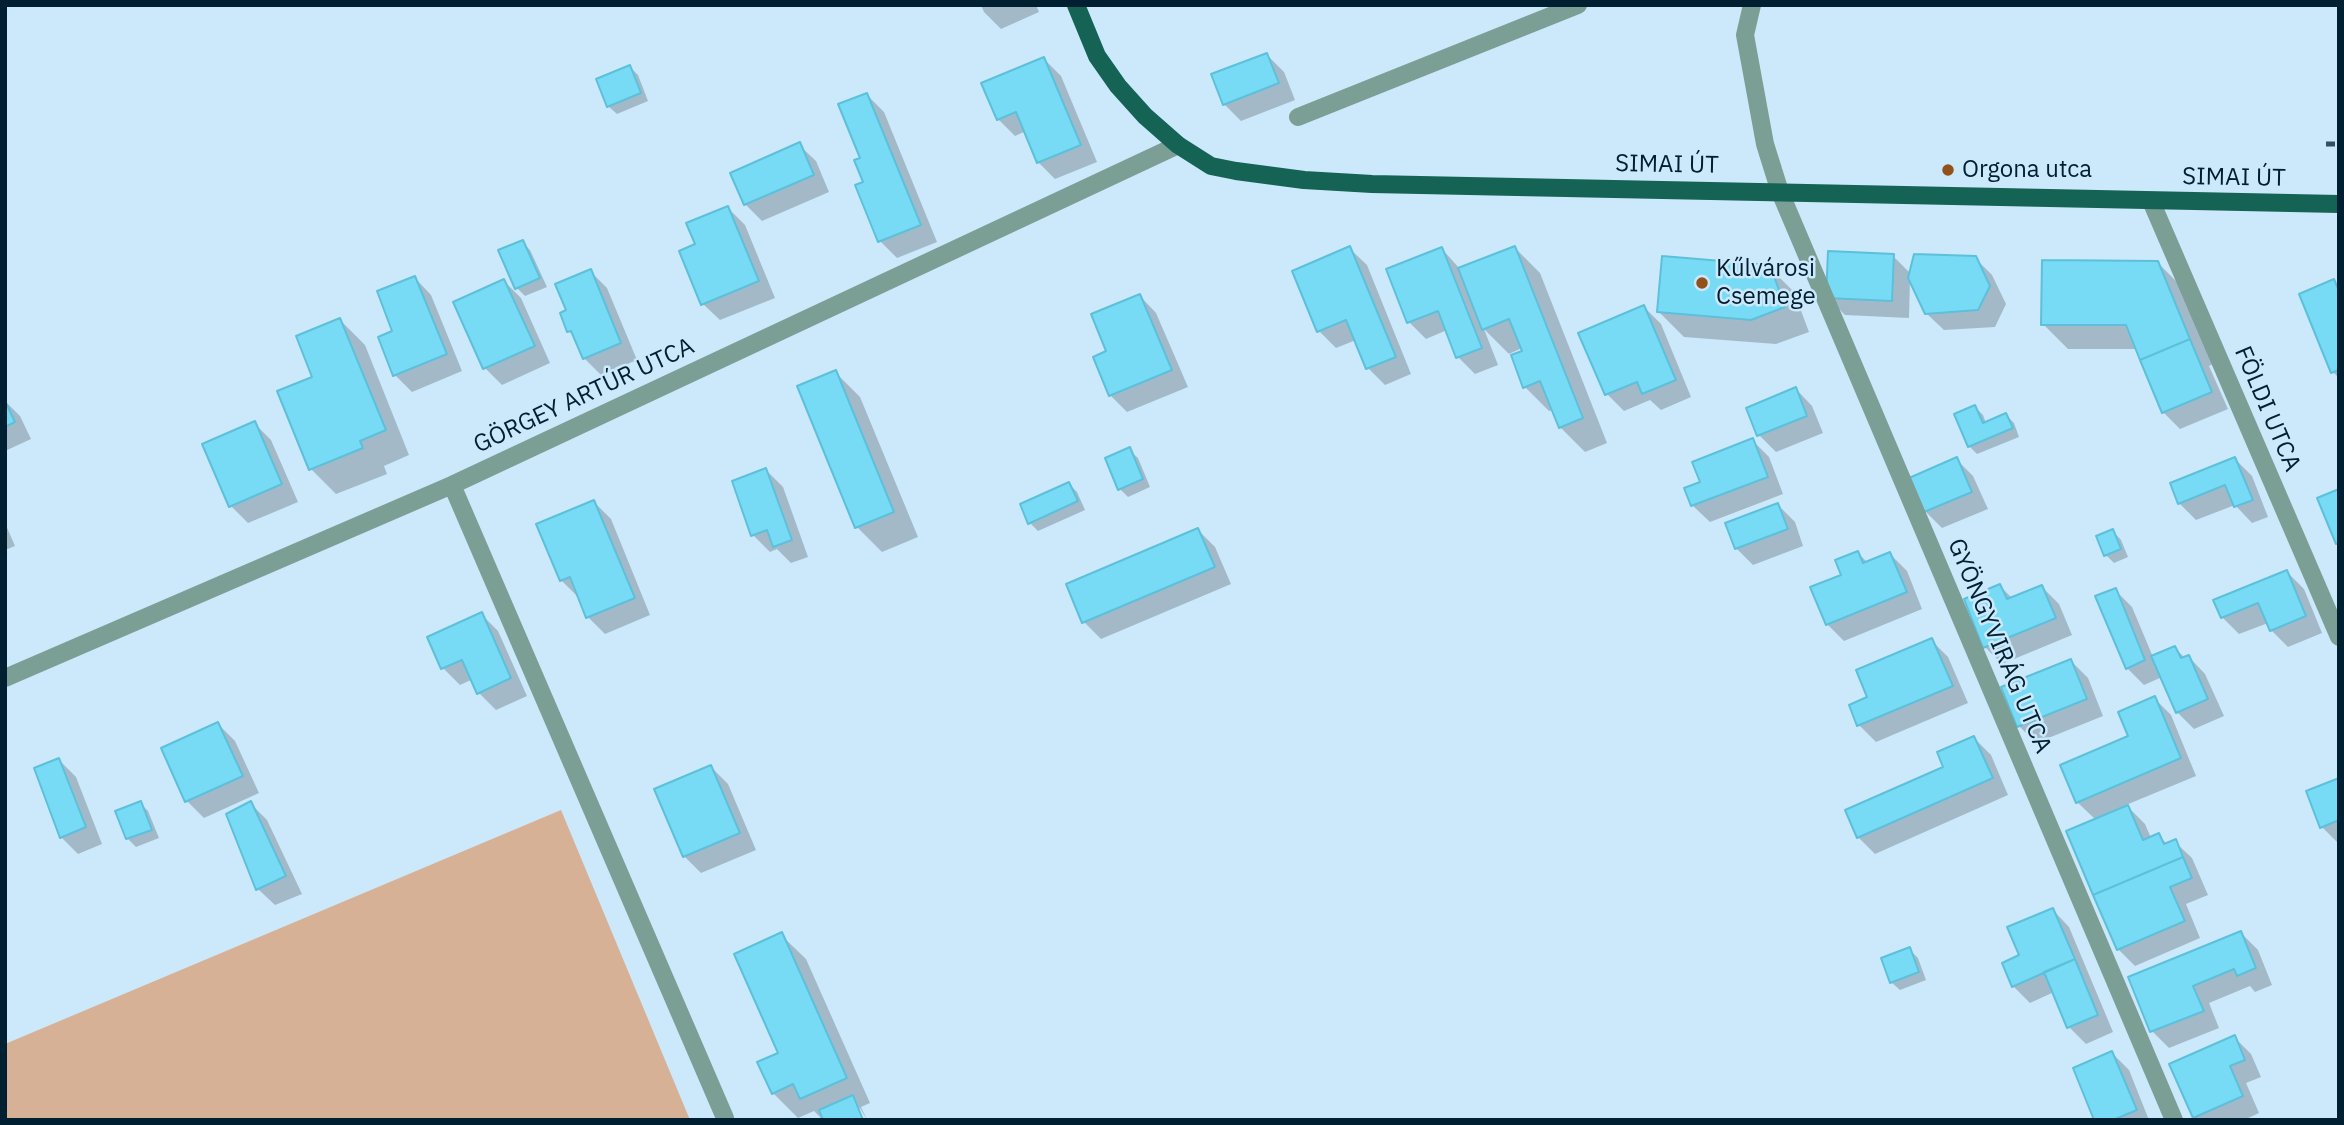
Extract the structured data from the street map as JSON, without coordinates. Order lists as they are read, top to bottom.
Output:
{
  "streets": {
    "main road": ["SIMAI ÚT"],
    "street": ["GÖRGEY ARTÚR UTCA", "FÖLDI UTCA", "GYÖNGYVIRÁG UTCA"]
  },
  "crossings": [
    ["SIMAI ÚT", "GÖRGEY ARTÚR UTCA"],
    ["SIMAI ÚT", "FÖLDI UTCA"],
    ["SIMAI ÚT", "GYÖNGYVIRÁG UTCA"]
  ],
  "places": ["Orgona utca", "Kűlvárosi Csemege"]
}
